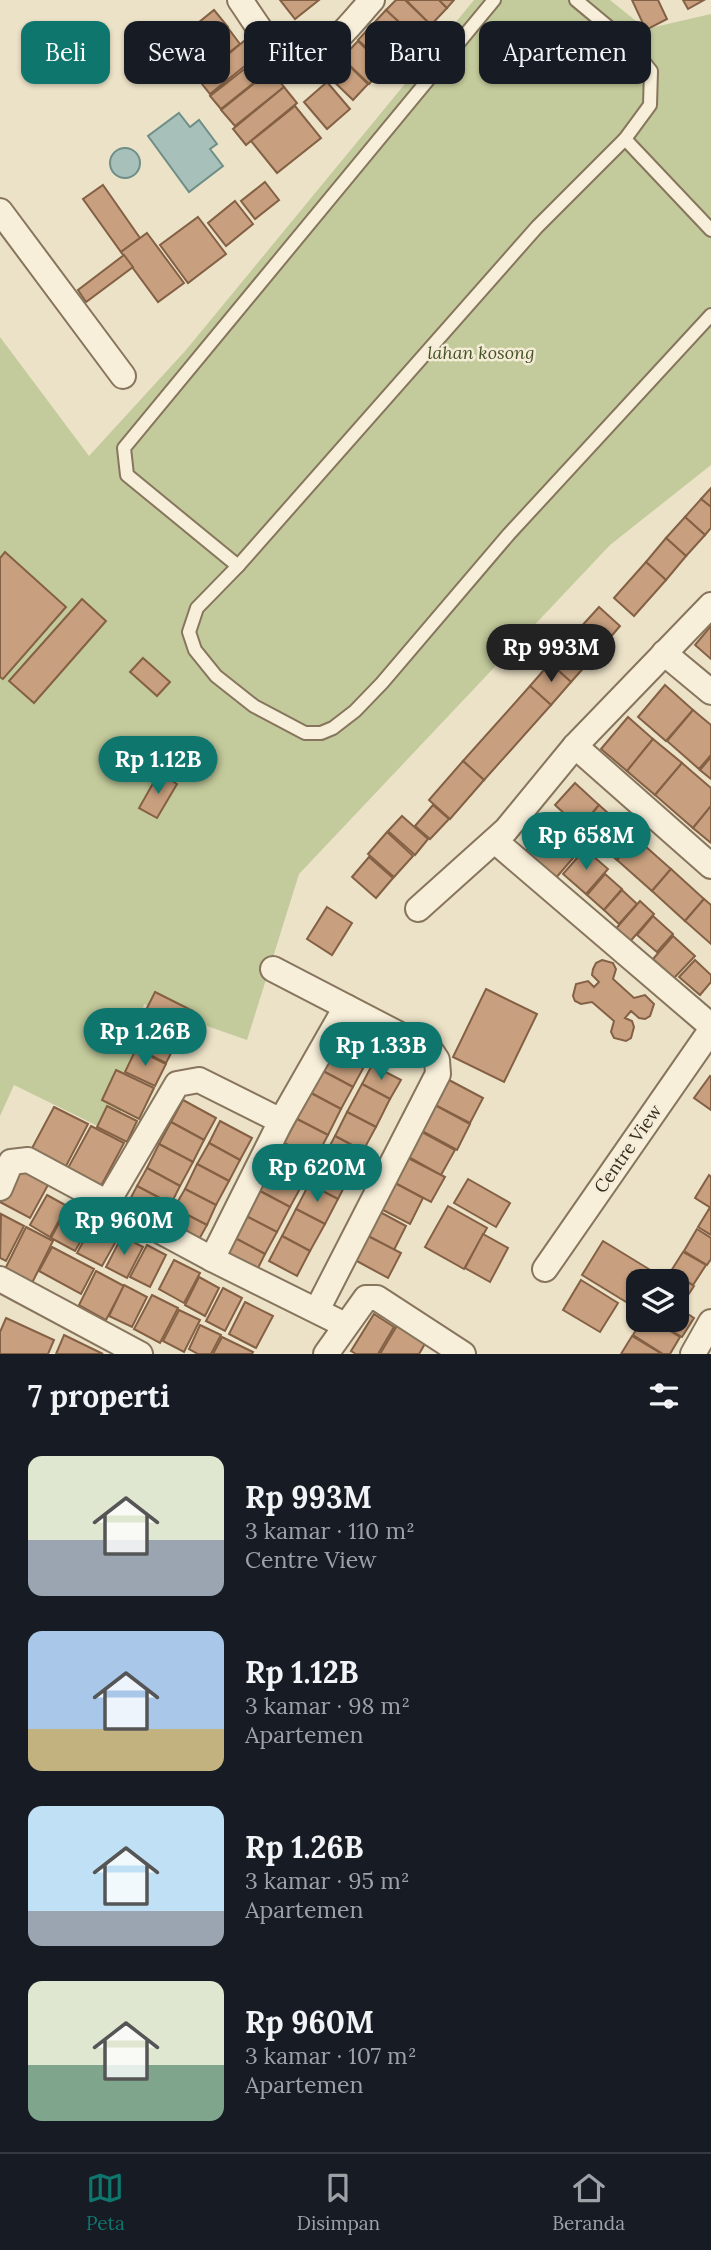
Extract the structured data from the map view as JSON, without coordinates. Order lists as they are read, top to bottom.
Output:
{
  "streets": {
    "street": ["Centre View"]
  },
  "parks": ["lahan kosong"],
  "page": {
    "chip": [
      "Beli",
      "Sewa",
      "Filter",
      "Baru",
      "Apartemen"
    ],
    "price": [
      "Rp 993M",
      "Rp 1.12B",
      "Rp 658M",
      "Rp 1.26B",
      "Rp 1.33B",
      "Rp 620M",
      "Rp 960M"
    ],
    "heading": "7 properti",
    "list": [
      {
        "name": "Rp 993M",
        "note": "3 kamar · 110 m² · Centre View"
      },
      {
        "name": "Rp 1.12B",
        "note": "3 kamar · 98 m² · Apartemen"
      },
      {
        "name": "Rp 1.26B",
        "note": "3 kamar · 95 m² · Apartemen"
      },
      {
        "name": "Rp 960M",
        "note": "3 kamar · 107 m² · Apartemen"
      }
    ],
    "tabs": ["Peta", "Disimpan", "Beranda"]
  }
}
